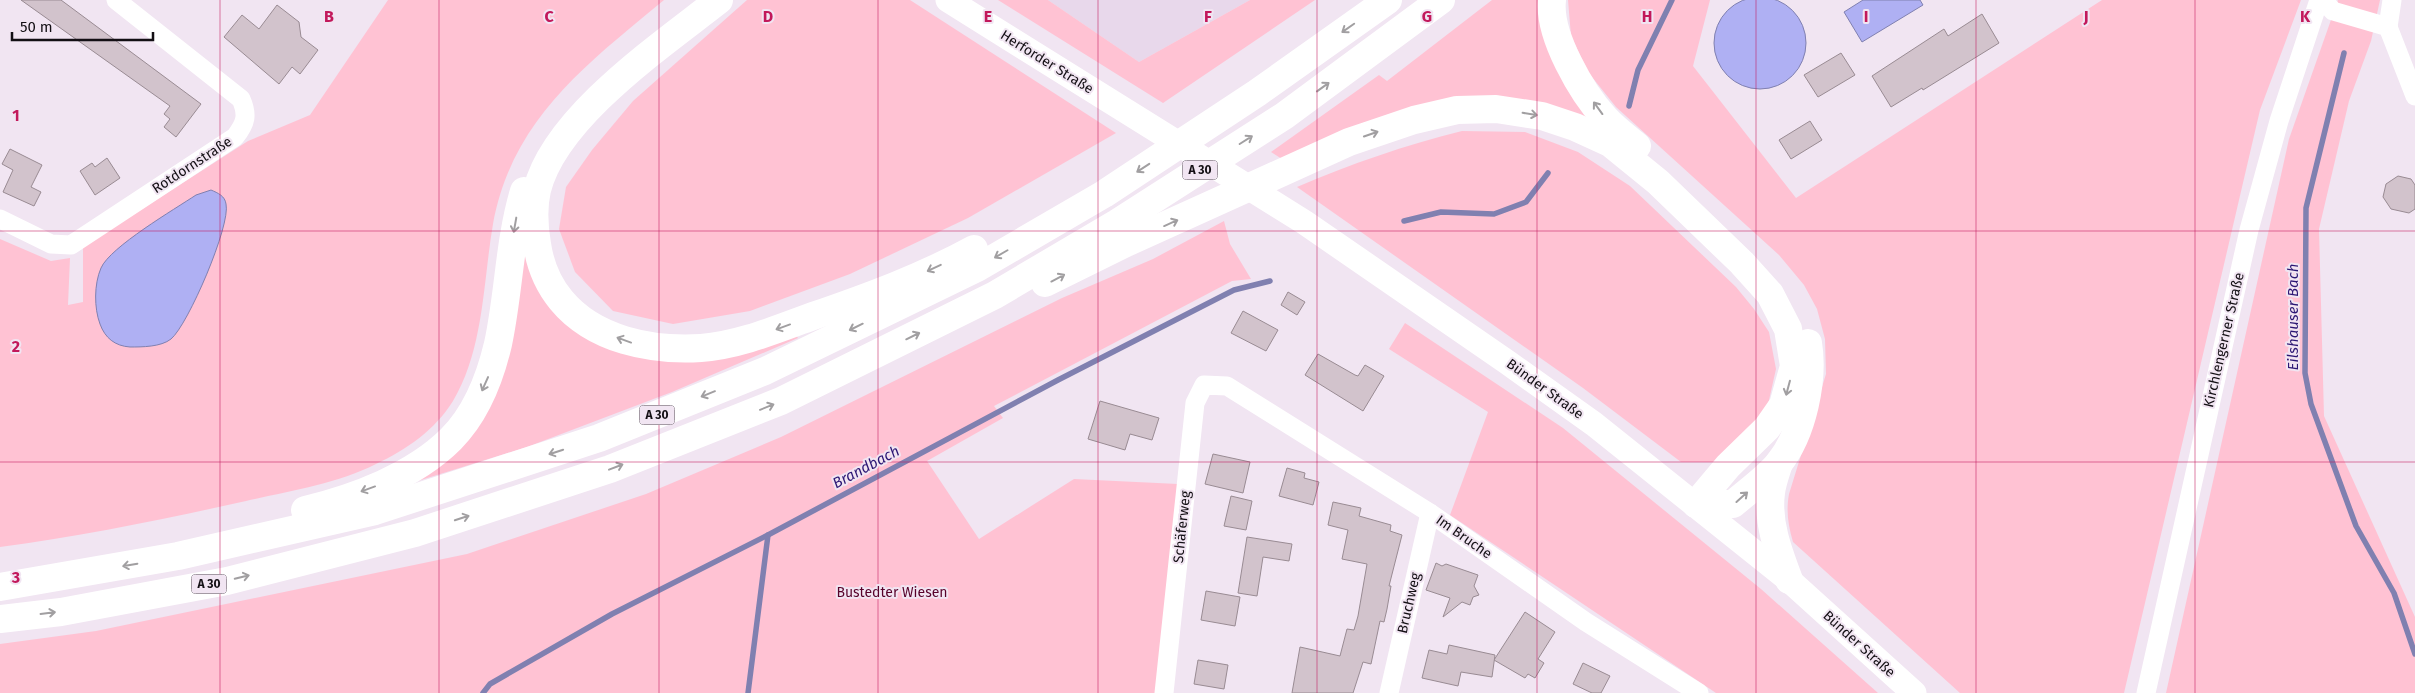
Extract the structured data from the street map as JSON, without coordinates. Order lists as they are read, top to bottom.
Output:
{
  "streets": {
    "highway": ["A 30"],
    "main road": ["Herforder Straße", "Bünder Straße"],
    "street": [
      "Rotdornstraße",
      "Kirchlengerner Straße",
      "Schäferweg",
      "Im Bruche",
      "Bruchweg"
    ]
  },
  "crossings": [
    ["Herforder Straße", "Bünder Straße"],
    ["Schäferweg", "Im Bruche"],
    ["Im Bruche", "Bruchweg"]
  ],
  "water": ["Eilshauser Bach", "Brandbach"],
  "parks": ["Bustedter Wiesen"],
  "scale_bar": "50 m",
  "grid": {
    "columns": [
      "B",
      "C",
      "D",
      "E",
      "F",
      "G",
      "H",
      "I",
      "J",
      "K"
    ],
    "rows": ["1", "2", "3"]
  }
}
